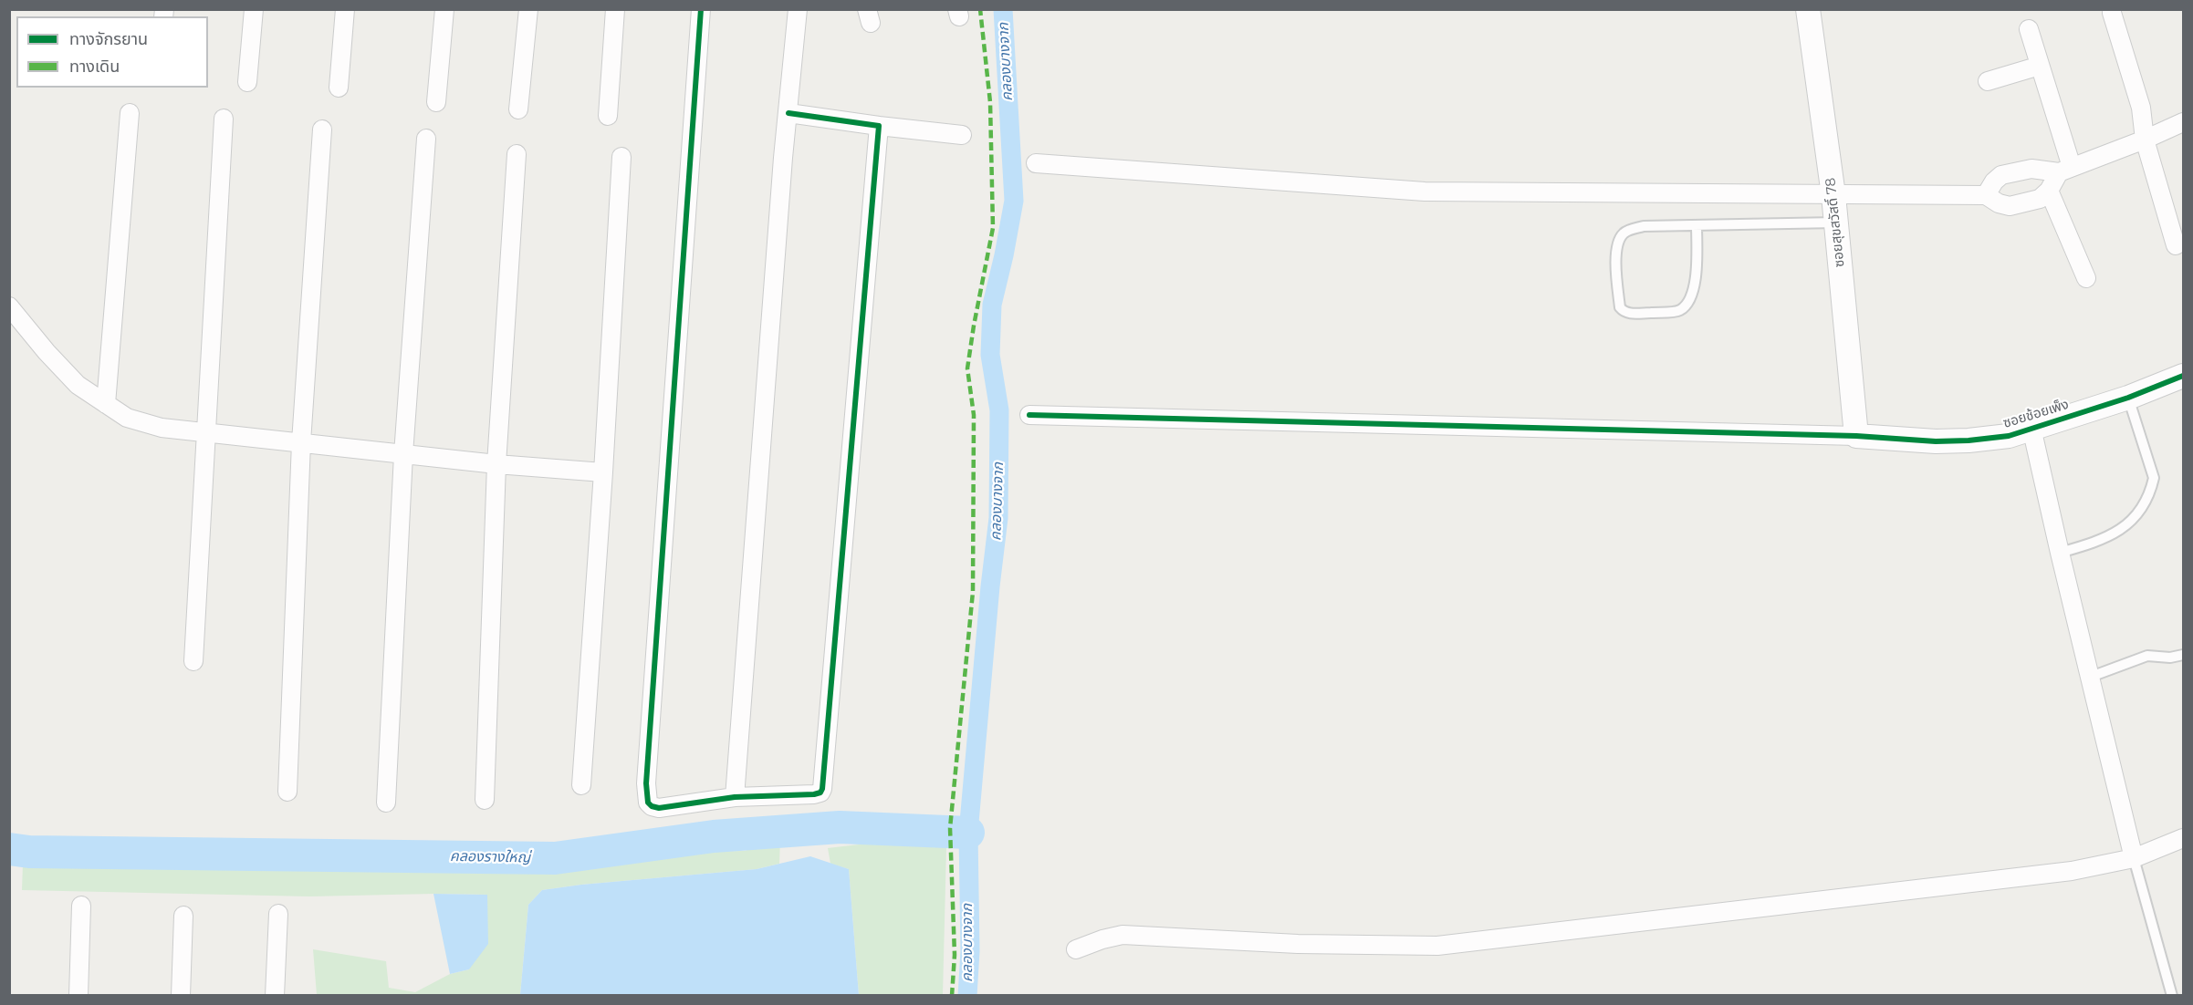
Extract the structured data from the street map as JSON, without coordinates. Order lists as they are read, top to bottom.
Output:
{
  "streets": {
    "street": ["ซอยสุขสวัสดิ์ 78", "ซอยช้อยเพ็ง"]
  },
  "crossings": [
    ["ซอยสุขสวัสดิ์ 78", "ซอยช้อยเพ็ง"]
  ],
  "water": ["คลองบางจาก", "คลองรางใหญ่"],
  "legend": ["ทางจักรยาน", "ทางเดิน"]
}
